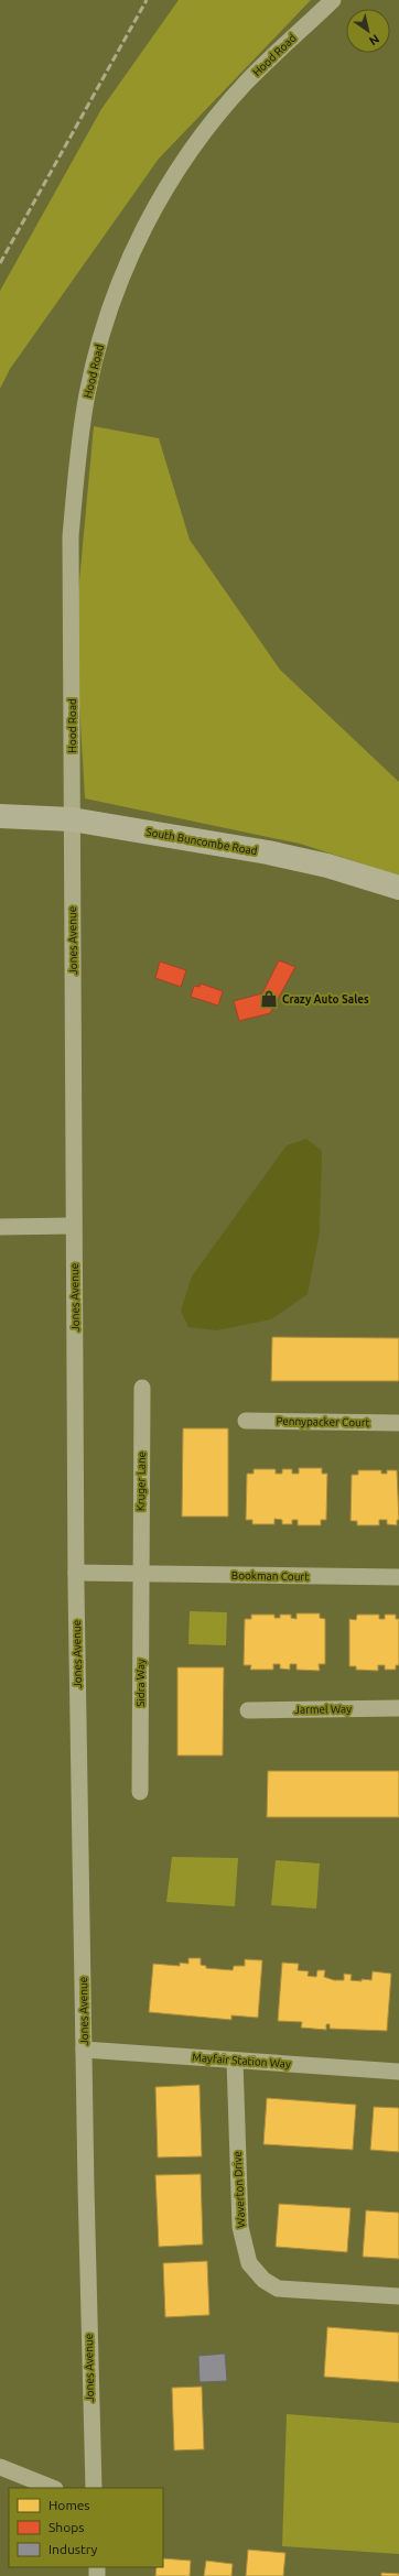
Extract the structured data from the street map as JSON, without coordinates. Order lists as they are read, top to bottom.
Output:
{
  "streets": {
    "main road": ["South Buncombe Road"],
    "street": [
      "Hood Road",
      "Jones Avenue",
      "Pennypacker Court",
      "Kruger Lane",
      "Bookman Court",
      "Sidra Way",
      "Jarmel Way",
      "Mayfair Station Way",
      "Waverton Drive"
    ]
  },
  "crossings": [
    ["Hood Road", "South Buncombe Road"],
    ["Hood Road", "Jones Avenue"],
    ["South Buncombe Road", "Jones Avenue"],
    ["Jones Avenue", "Bookman Court"],
    ["Jones Avenue", "Mayfair Station Way"],
    ["Kruger Lane", "Bookman Court"],
    ["Kruger Lane", "Sidra Way"],
    ["Bookman Court", "Sidra Way"],
    ["Mayfair Station Way", "Waverton Drive"]
  ],
  "places": {
    "shop": ["Crazy Auto Sales"]
  },
  "legend": ["Homes", "Shops", "Industry"],
  "north": "bottom right"
}
